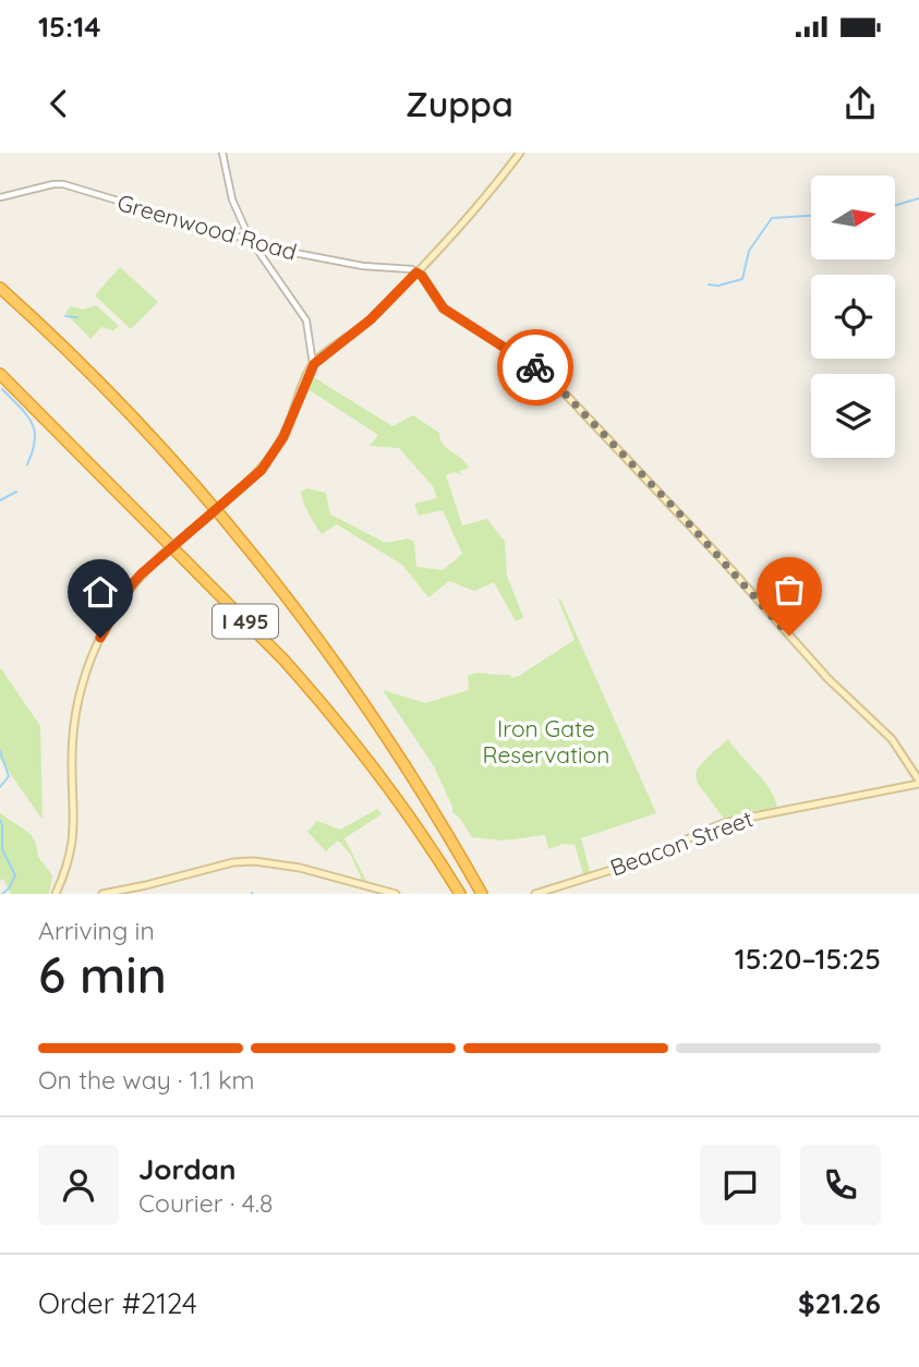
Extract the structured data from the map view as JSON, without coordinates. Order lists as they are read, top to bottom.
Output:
{
  "streets": {
    "highway": ["I 495"],
    "main road": ["Beacon Street"],
    "street": ["Greenwood Road"]
  },
  "parks": ["Iron Gate Reservation"],
  "north": "right",
  "page": {
    "status": "15:14",
    "header": "Zuppa",
    "heading": ["6 min", "Arriving in", "15:20–15:25"],
    "panel": [
      "Jordan",
      "Courier · 4.8",
      "Order #2124",
      "$21.26"
    ],
    "bar": "On the way · 1.1 km"
  }
}
